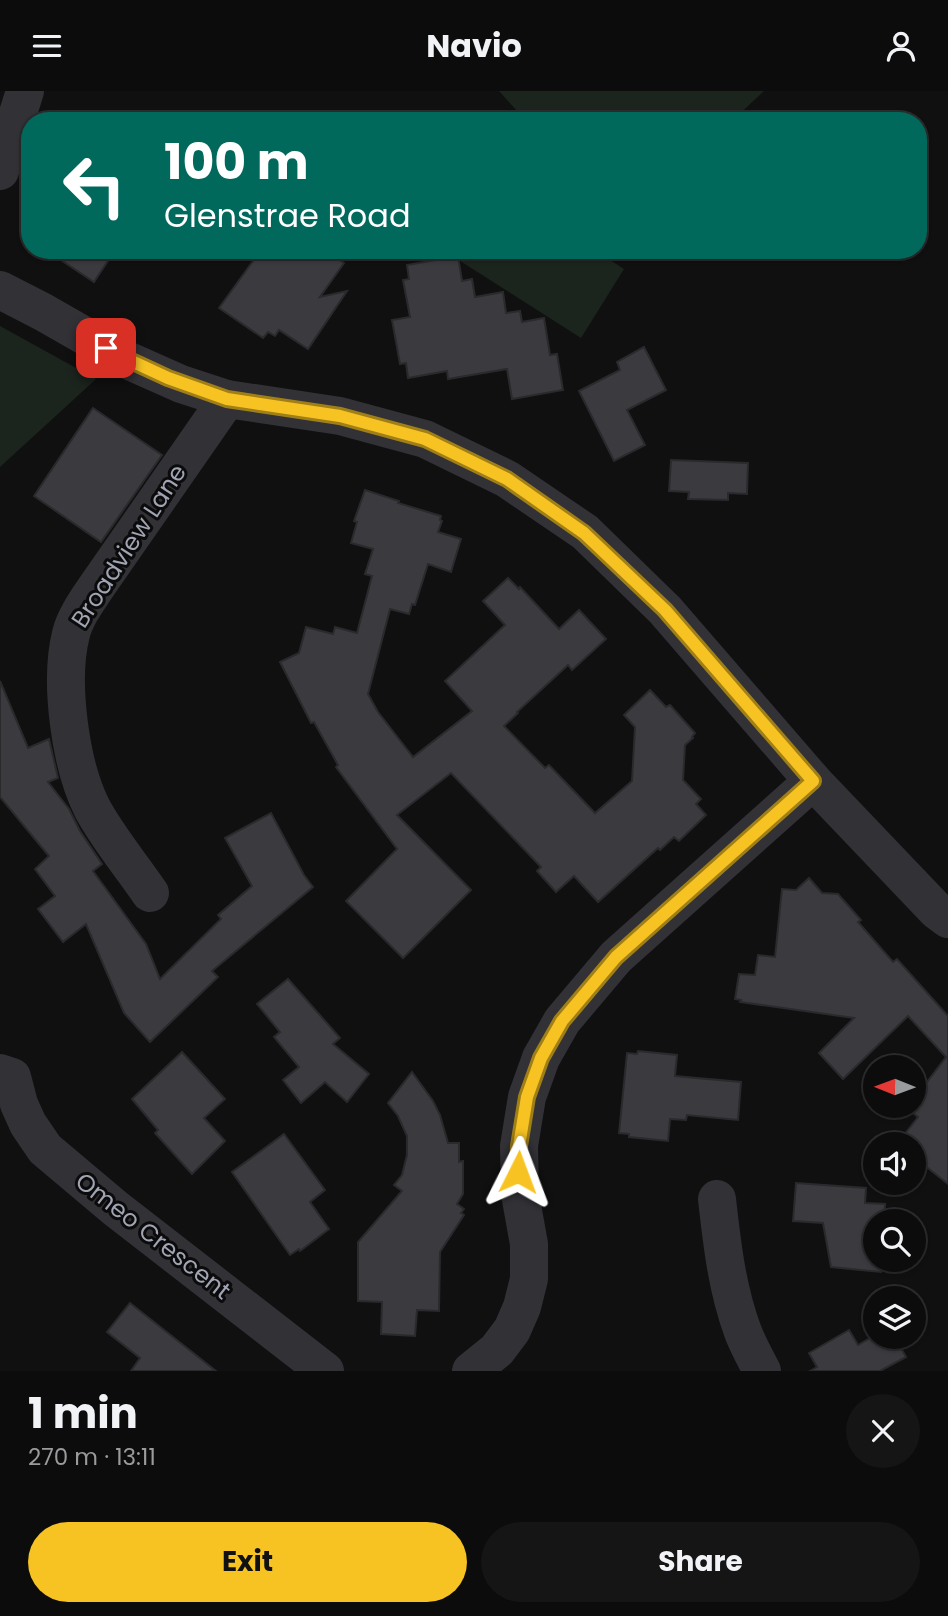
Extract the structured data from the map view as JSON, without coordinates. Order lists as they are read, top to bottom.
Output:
{
  "streets": {
    "street": ["Broadview Lane", "Omeo Crescent"]
  },
  "north": "left",
  "page": {
    "header": "Navio",
    "turn": ["100 m", "Glenstrae Road"],
    "heading": ["1 min", "270 m · 13:11"],
    "buttons": ["Exit", "Share"]
  }
}
